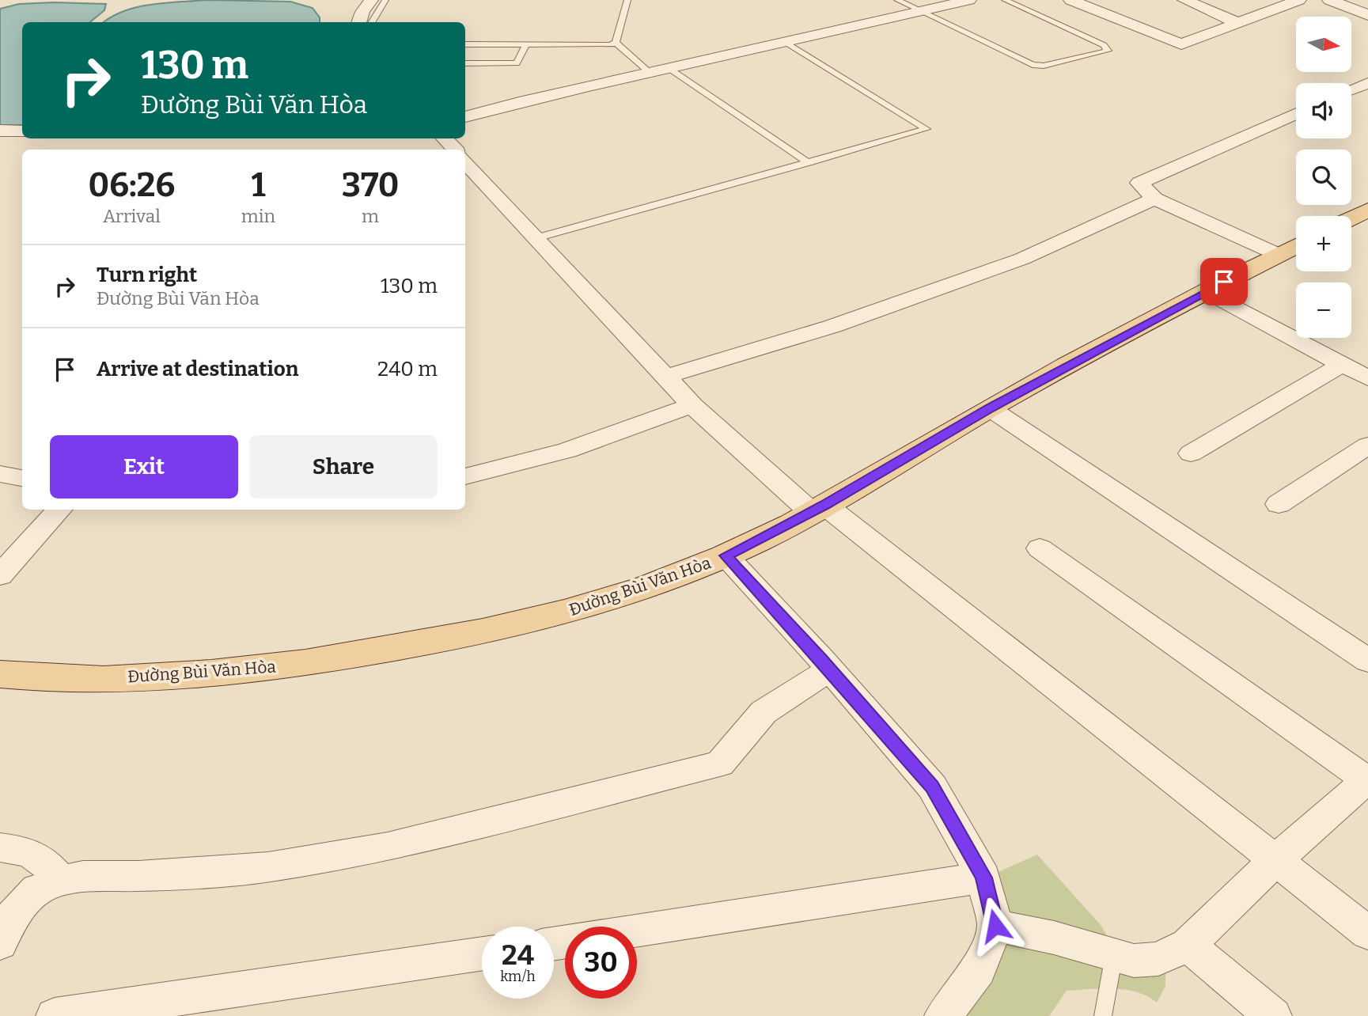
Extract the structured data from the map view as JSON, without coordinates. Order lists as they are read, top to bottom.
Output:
{
  "streets": {
    "main road": ["Đường Bùi Văn Hòa"]
  },
  "north": "right",
  "page": {
    "map_buttons": ["+", "−"],
    "turn": ["130 m", "Đường Bùi Văn Hòa"],
    "eta": [
      "06:26",
      "Arrival",
      "1",
      "min",
      "370",
      "m"
    ],
    "list": [
      {
        "name": "Turn right",
        "note": "Đường Bùi Văn Hòa",
        "value": "130 m"
      },
      {
        "name": "Arrive at destination",
        "value": "240 m"
      }
    ],
    "buttons": ["Exit", "Share"],
    "speed": "24 km/h",
    "limit": "30"
  }
}
